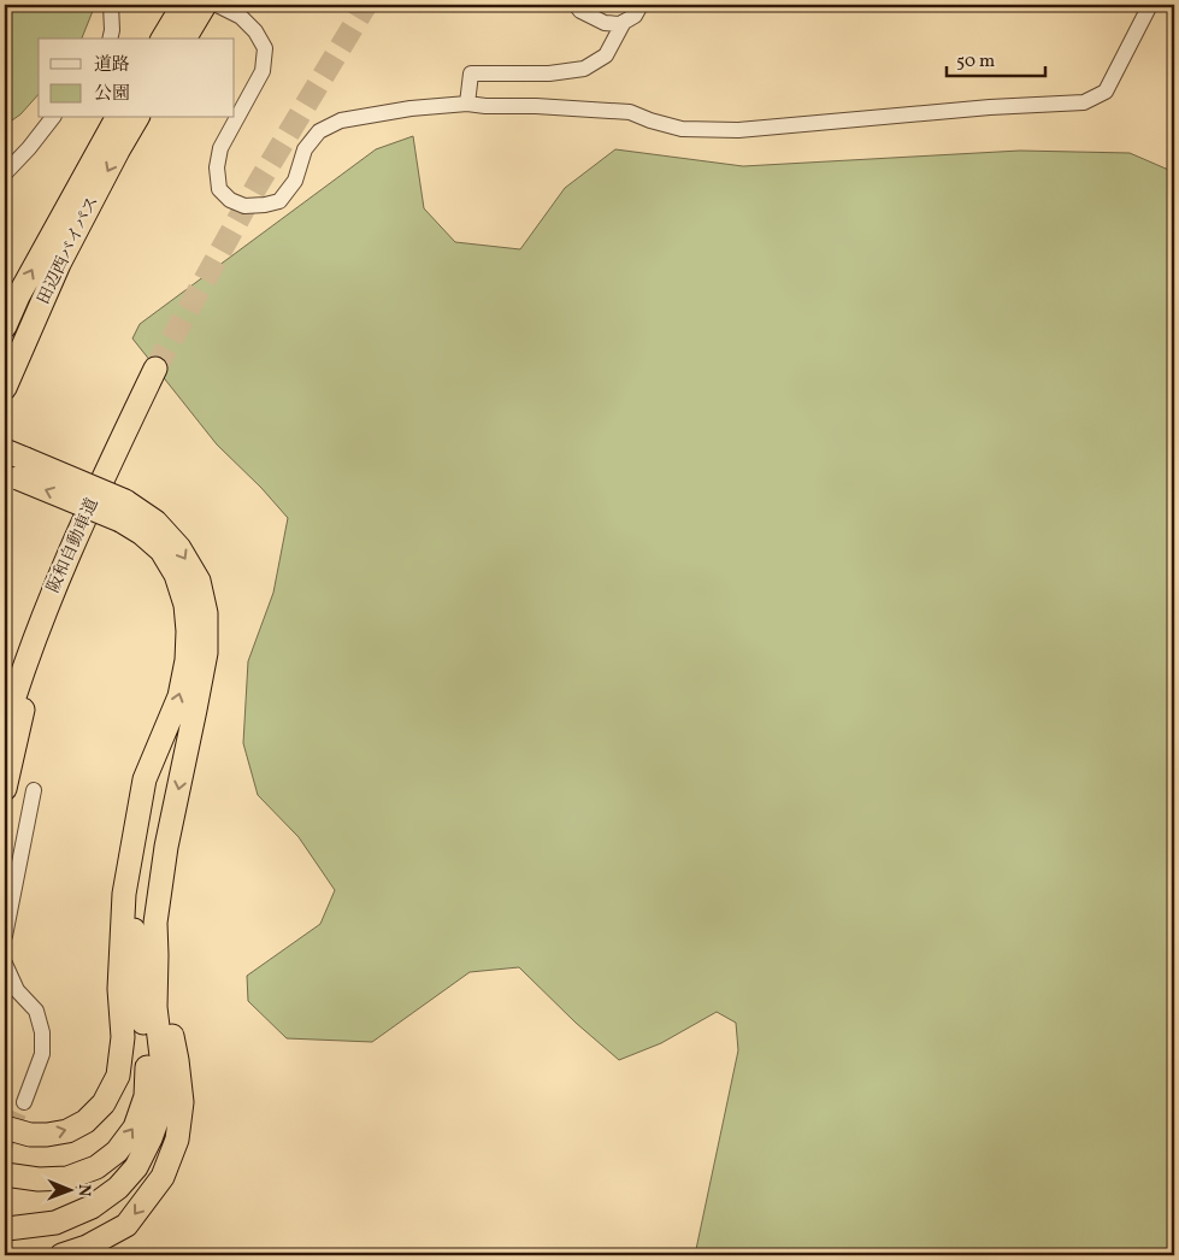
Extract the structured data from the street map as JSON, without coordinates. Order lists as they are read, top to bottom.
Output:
{
  "streets": {
    "highway": ["田辺西バイパス", "阪和自動車道"]
  },
  "legend": ["道路", "公園"],
  "scale_bar": "50 m",
  "north": "right"
}
